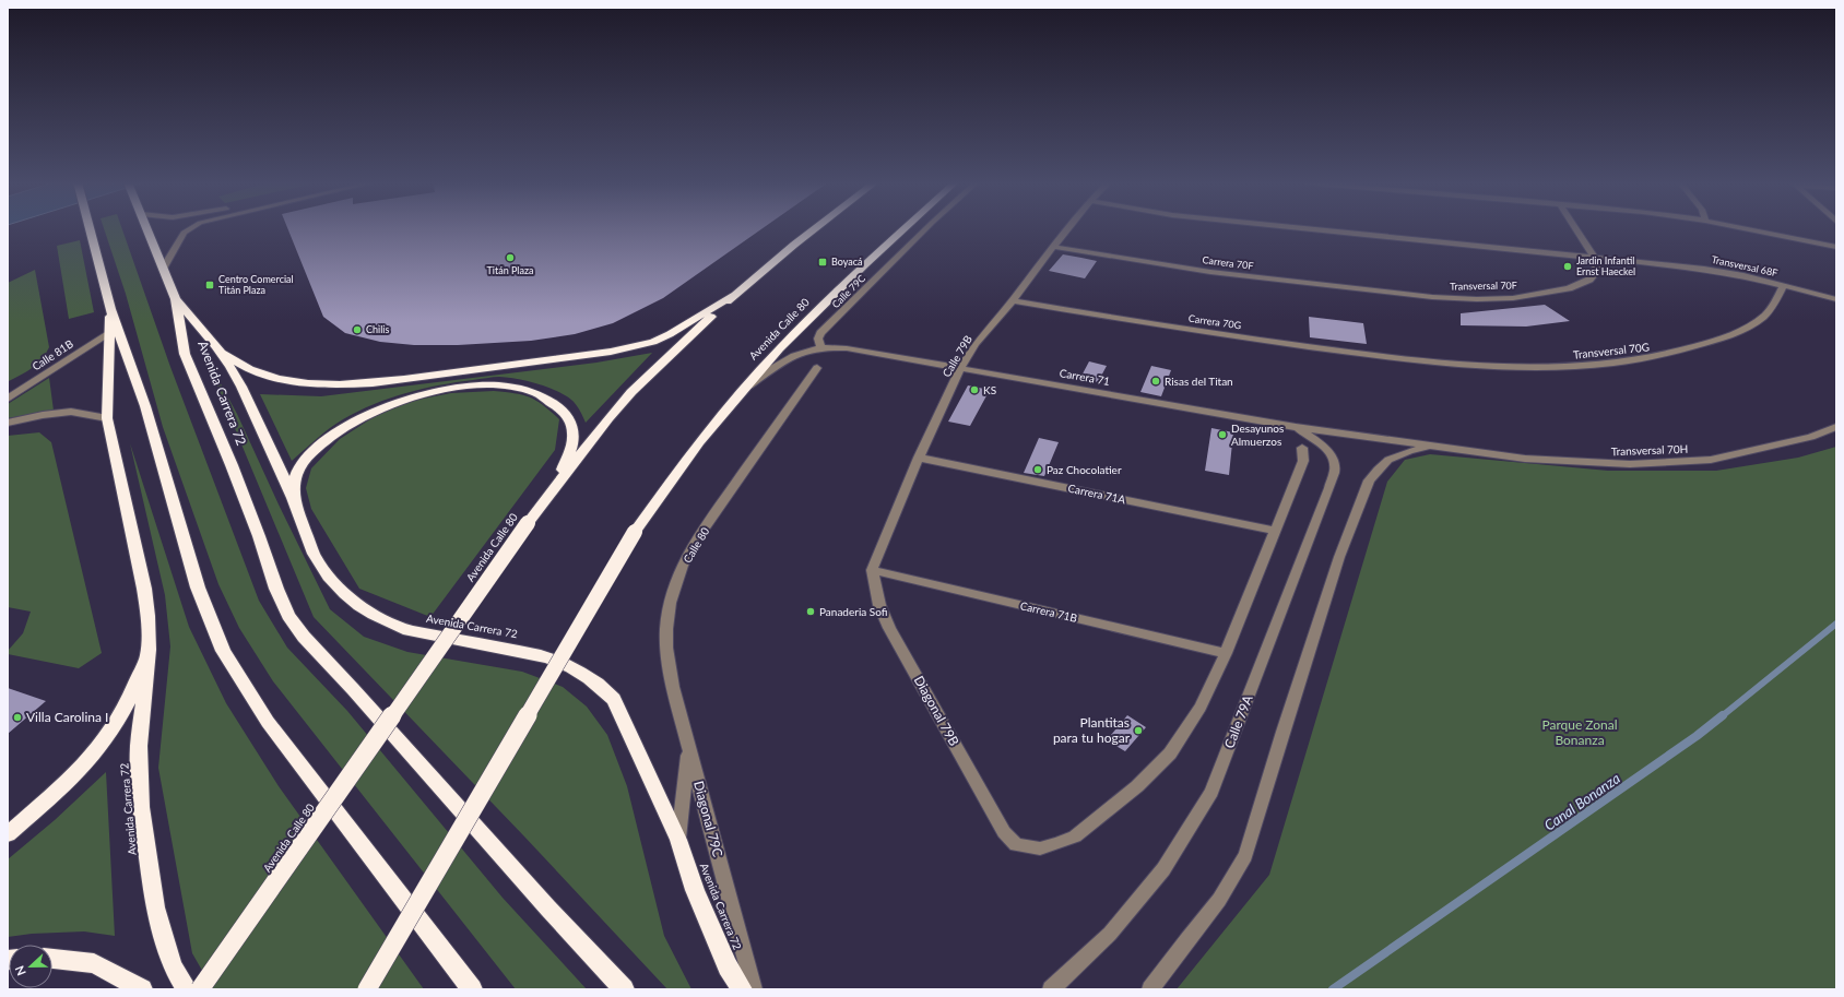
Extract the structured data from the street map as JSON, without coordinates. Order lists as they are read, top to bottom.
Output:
{
  "streets": {
    "highway": ["Avenida Calle 80", "Avenida Carrera 72"],
    "street": [
      "Carrera 70F",
      "Transversal 68F",
      "Transversal 70F",
      "Calle 79C",
      "Carrera 70G",
      "Transversal 70G",
      "Calle 81B",
      "Calle 79B",
      "Carrera 71",
      "Transversal 70H",
      "Carrera 71A",
      "Calle 80",
      "Carrera 71B",
      "Diagonal 79B",
      "Calle 79A",
      "Diagonal 79C"
    ]
  },
  "crossings": [
    ["Carrera 70F", "Transversal 70F"],
    ["Carrera 70F", "Calle 79B"],
    ["Transversal 68F", "Transversal 70F"],
    ["Transversal 68F", "Transversal 70G"],
    ["Calle 79C", "Carrera 71"],
    ["Carrera 70G", "Transversal 70G"],
    ["Carrera 70G", "Calle 79B"],
    ["Avenida Calle 80", "Carrera 71"],
    ["Calle 81B", "Avenida Carrera 72"],
    ["Calle 79B", "Carrera 71"],
    ["Calle 79B", "Carrera 71A"],
    ["Calle 79B", "Carrera 71B"],
    ["Calle 79B", "Diagonal 79B"],
    ["Carrera 71", "Transversal 70H"],
    ["Carrera 71", "Calle 79A"],
    ["Calle 80", "Diagonal 79C"],
    ["Carrera 71B", "Diagonal 79B"]
  ],
  "water": ["Canal Bonanza"],
  "parks": ["Parque Zonal Bonanza"],
  "places": {
    "other": [
      "Titán Plaza",
      "Jardin Infantil Ernst Haeckel",
      "Chilis",
      "Risas del Titan",
      "KS",
      "Desayunos Almuerzos",
      "Paz Chocolatier",
      "Panaderia Sofi",
      "Villa Carolina I",
      "Plantitas para tu hogar"
    ],
    "transit": ["Boyacá", "Centro Comercial Titán Plaza"]
  },
  "north": "left"
}
